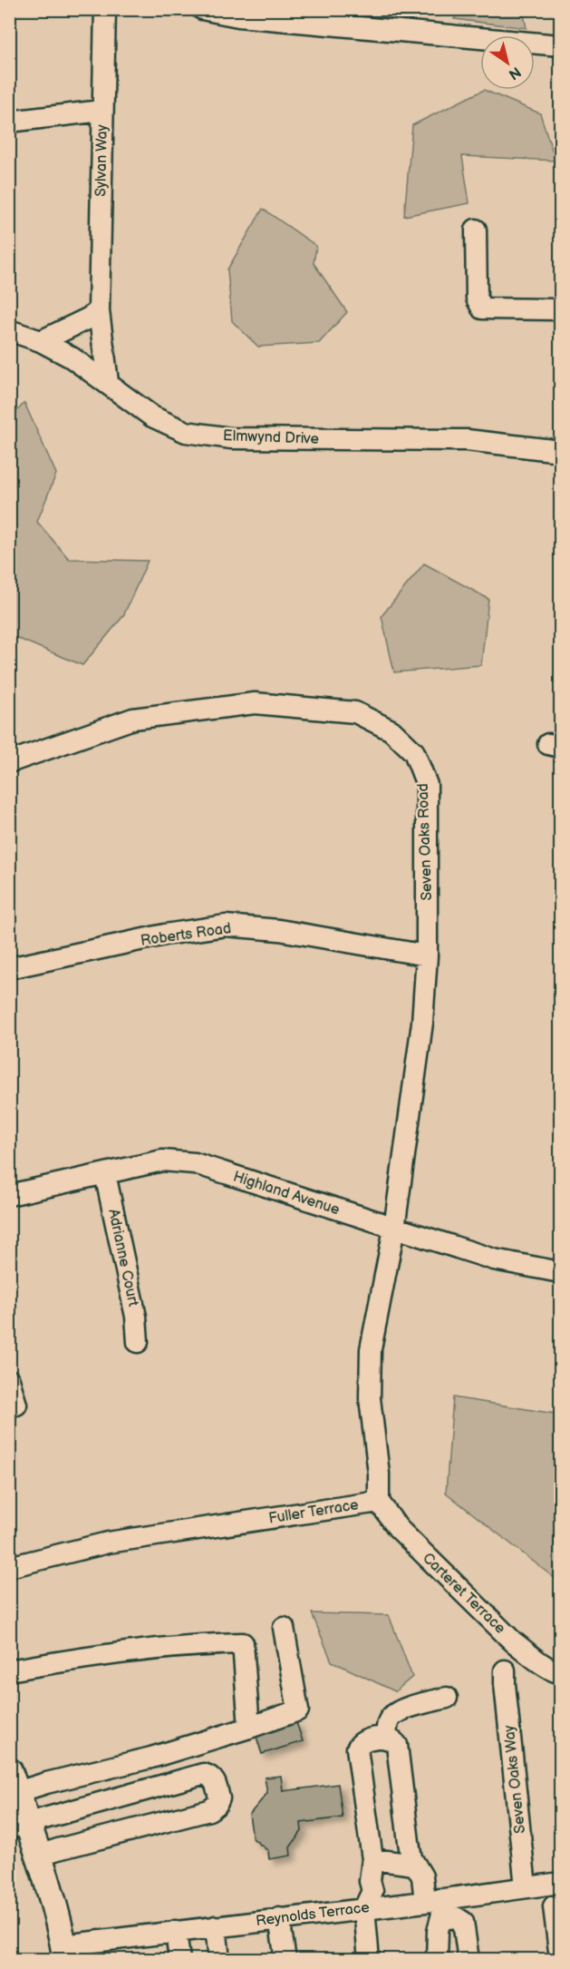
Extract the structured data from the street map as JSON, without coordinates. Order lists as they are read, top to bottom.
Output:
{
  "streets": {
    "street": [
      "Sylvan Way",
      "Elmwynd Drive",
      "Seven Oaks Road",
      "Roberts Road",
      "Highland Avenue",
      "Adrianne Court",
      "Fuller Terrace",
      "Carteret Terrace",
      "Seven Oaks Way",
      "Reynolds Terrace"
    ]
  },
  "crossings": [
    ["Sylvan Way", "Elmwynd Drive"],
    ["Seven Oaks Road", "Roberts Road"],
    ["Seven Oaks Road", "Highland Avenue"],
    ["Seven Oaks Road", "Fuller Terrace"],
    ["Highland Avenue", "Adrianne Court"],
    ["Highland Avenue", "Fuller Terrace"],
    ["Fuller Terrace", "Carteret Terrace"],
    ["Seven Oaks Way", "Reynolds Terrace"]
  ],
  "north": "bottom right"
}
